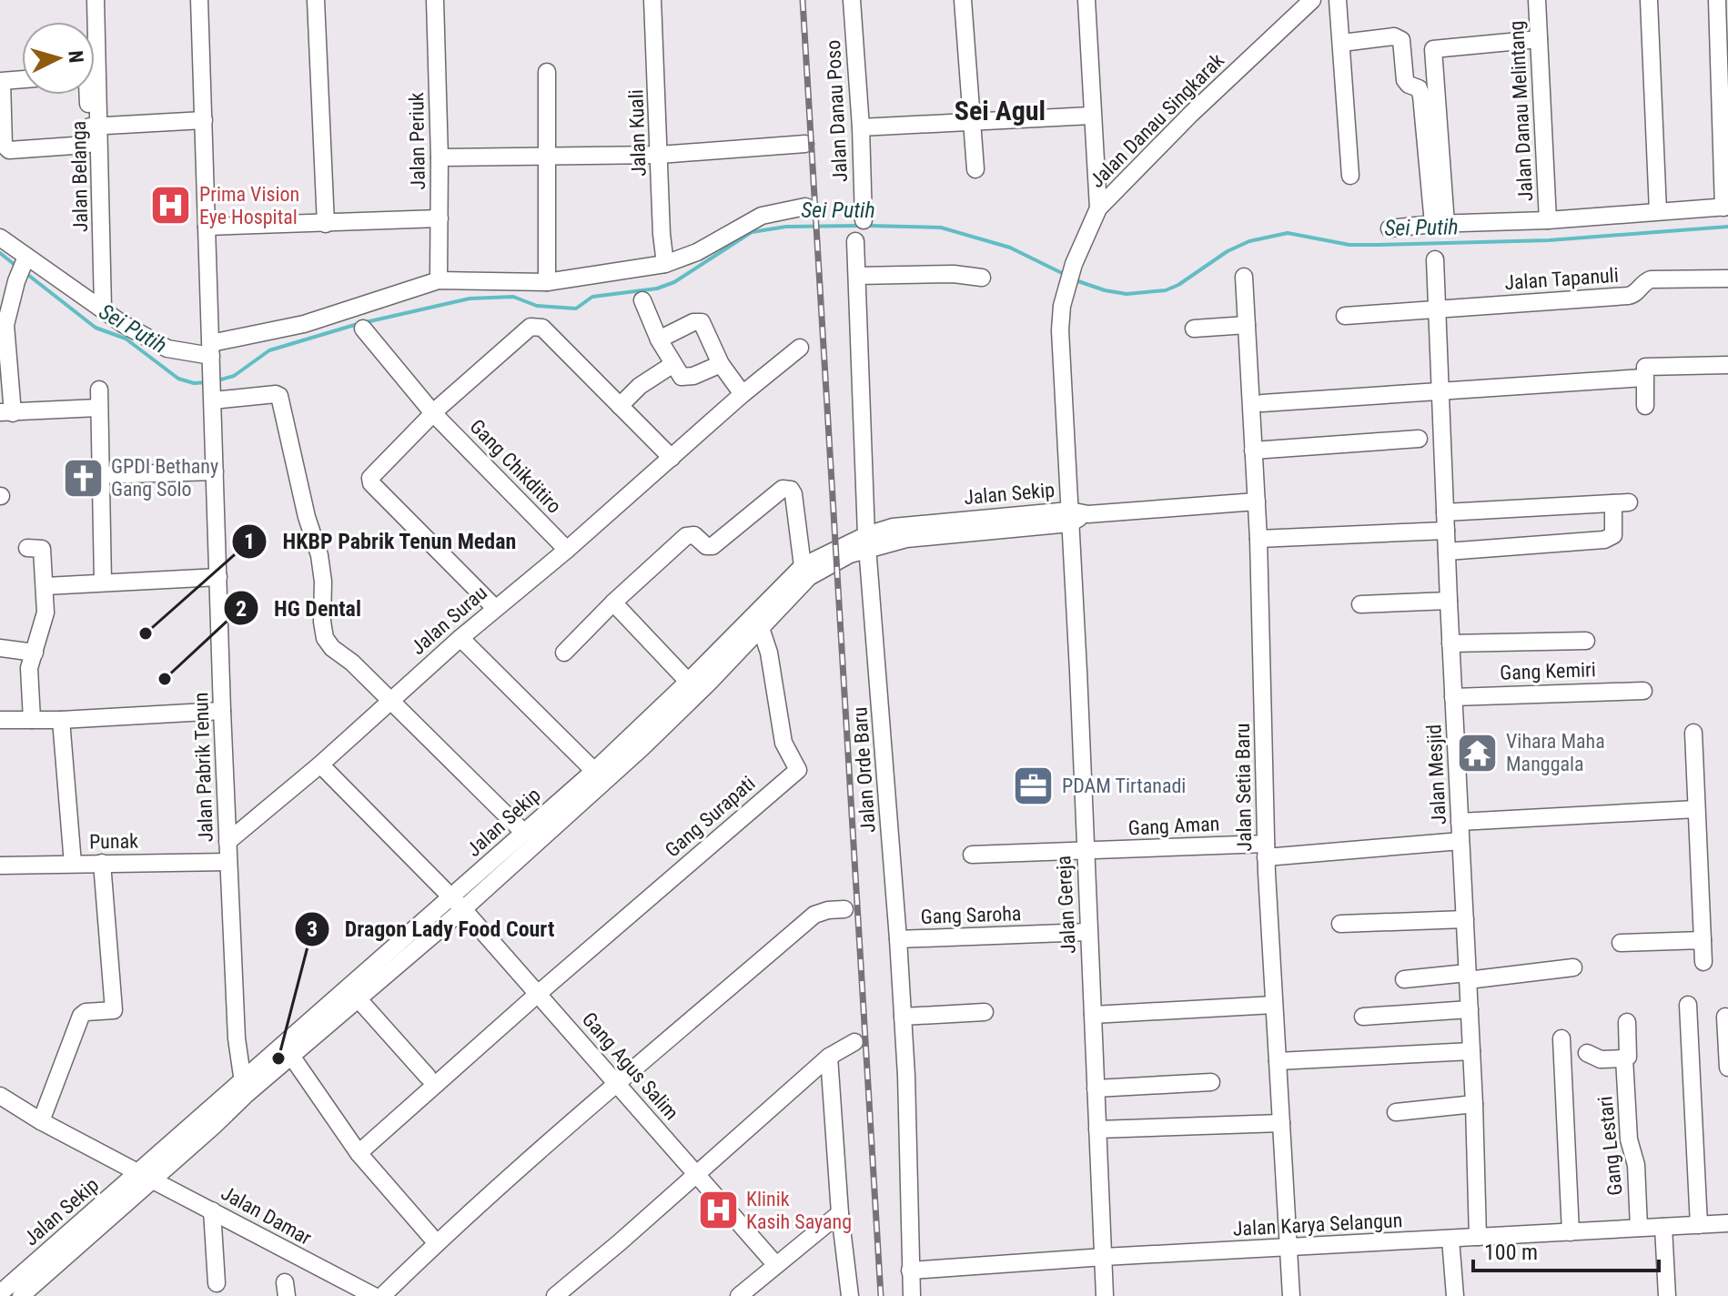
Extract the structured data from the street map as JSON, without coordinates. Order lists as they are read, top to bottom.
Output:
{
  "streets": {
    "street": [
      "Jalan Danau Poso",
      "Jalan Danau Melintang",
      "Jalan Danau Singkarak",
      "Jalan Kuali",
      "Jalan Periuk",
      "Jalan Belanga",
      "Jalan Tapanuli",
      "Gang Chikditiro",
      "Jalan Sekip",
      "Jalan Surau",
      "Gang Kemiri",
      "Jalan Pabrik Tenun",
      "Jalan Orde Baru",
      "Jalan Mesjid",
      "Jalan Setia Baru",
      "Gang Surapati",
      "Gang Aman",
      "Punak",
      "Jalan Gereja",
      "Gang Saroha",
      "Gang Agus Salim",
      "Gang Lestari",
      "Jalan Damar",
      "Jalan Karya Selangun"
    ]
  },
  "crossings": [
    ["Jalan Danau Singkarak", "Jalan Sekip"],
    ["Jalan Danau Singkarak", "Jalan Gereja"],
    ["Jalan Tapanuli", "Jalan Mesjid"],
    ["Gang Chikditiro", "Jalan Surau"],
    ["Jalan Sekip", "Jalan Pabrik Tenun"],
    ["Jalan Sekip", "Jalan Orde Baru"],
    ["Jalan Sekip", "Jalan Setia Baru"],
    ["Jalan Sekip", "Gang Surapati"],
    ["Jalan Sekip", "Jalan Gereja"],
    ["Jalan Sekip", "Gang Agus Salim"],
    ["Jalan Sekip", "Jalan Damar"],
    ["Jalan Surau", "Jalan Pabrik Tenun"],
    ["Jalan Surau", "Gang Agus Salim"],
    ["Gang Kemiri", "Jalan Mesjid"],
    ["Jalan Pabrik Tenun", "Punak"],
    ["Jalan Orde Baru", "Gang Saroha"],
    ["Jalan Orde Baru", "Jalan Karya Selangun"],
    ["Jalan Mesjid", "Gang Aman"],
    ["Jalan Mesjid", "Jalan Karya Selangun"],
    ["Jalan Setia Baru", "Gang Aman"],
    ["Jalan Setia Baru", "Jalan Karya Selangun"],
    ["Gang Surapati", "Gang Agus Salim"],
    ["Gang Aman", "Jalan Gereja"],
    ["Jalan Gereja", "Gang Saroha"],
    ["Jalan Gereja", "Jalan Karya Selangun"],
    ["Gang Lestari", "Jalan Karya Selangun"]
  ],
  "districts": ["Sei Agul"],
  "water": ["Sei Putih"],
  "places": {
    "hospital": ["Prima Vision Eye Hospital", "Klinik Kasih Sayang"],
    "church": ["GPDI Bethany Gang Solo"],
    "other": ["HKBP Pabrik Tenun Medan", "HG Dental", "Dragon Lady Food Court"],
    "temple": ["Vihara Maha Manggala"],
    "office": ["PDAM Tirtanadi"]
  },
  "scale_bar": "100 m",
  "north": "right"
}
